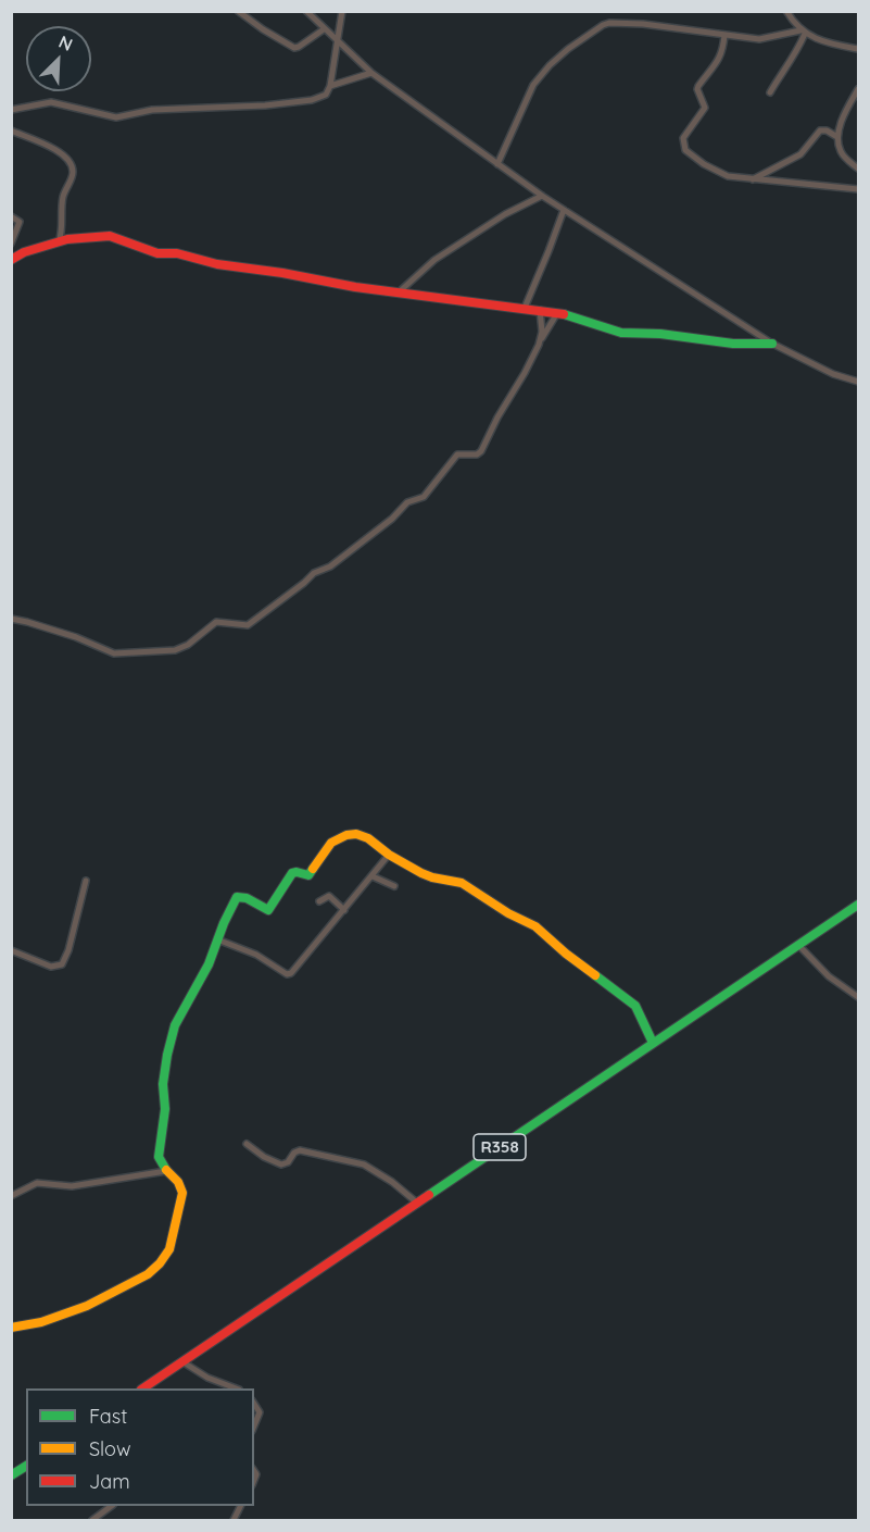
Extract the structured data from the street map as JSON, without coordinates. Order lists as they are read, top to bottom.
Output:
{
  "streets": {
    "street": ["R358"]
  },
  "legend": ["Fast", "Slow", "Jam"],
  "north": "top right"
}
